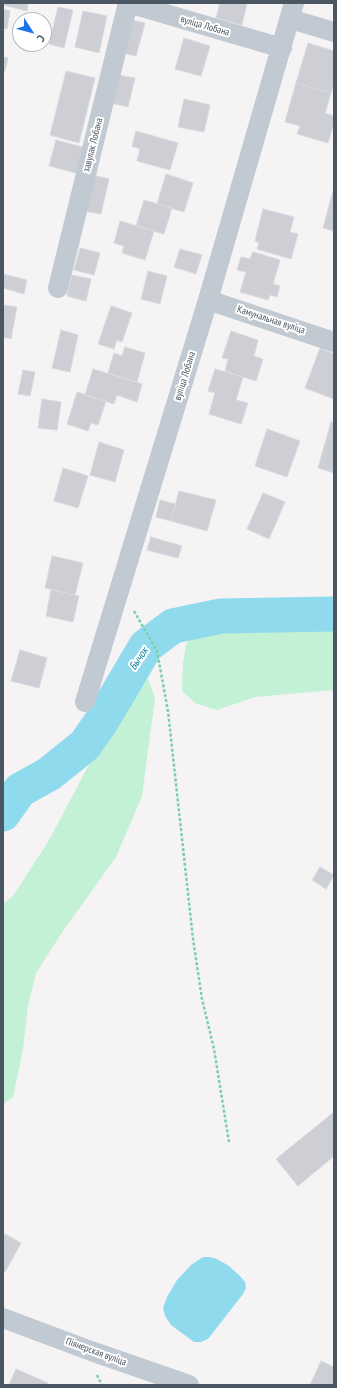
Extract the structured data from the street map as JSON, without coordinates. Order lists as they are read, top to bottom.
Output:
{
  "streets": {
    "street": [
      "вуліца Лобана",
      "завулак Лобана",
      "Камунальная вуліца",
      "Піянерская вуліца"
    ]
  },
  "crossings": [
    ["вуліца Лобана", "завулак Лобана"],
    ["вуліца Лобана", "Камунальная вуліца"]
  ],
  "water": ["Бычок"],
  "north": "bottom right"
}
